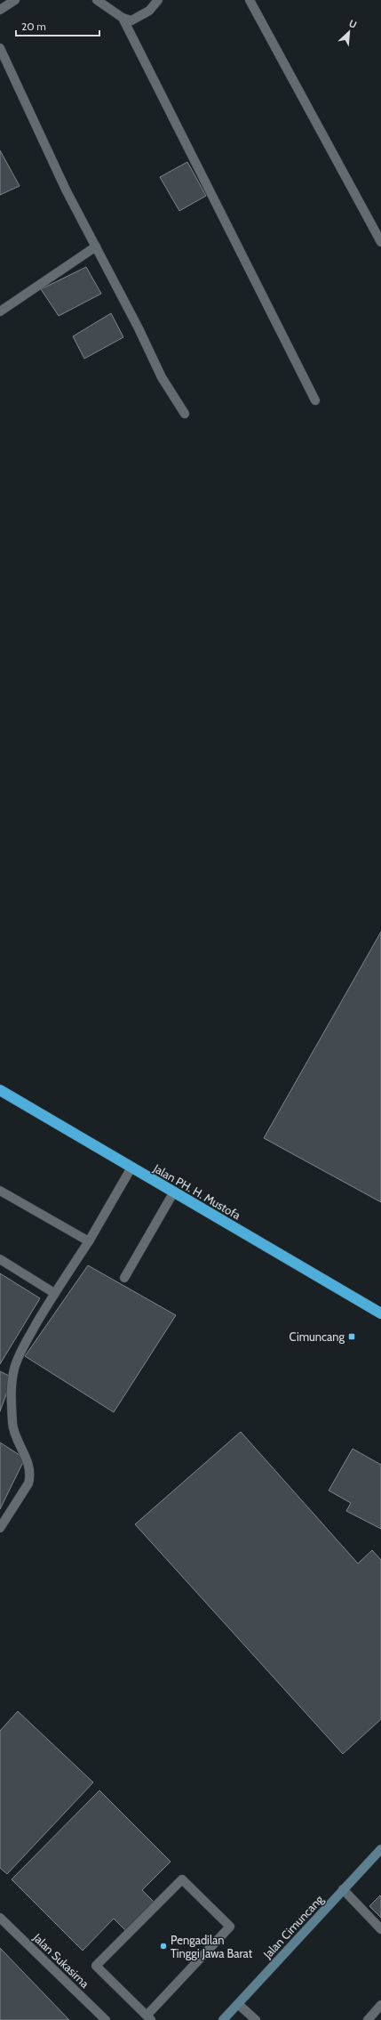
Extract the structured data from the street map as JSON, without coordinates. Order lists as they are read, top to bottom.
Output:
{
  "streets": {
    "highway": ["Jalan PH. H. Mustofa"],
    "street": ["Jalan Cimuncang", "Jalan Sukasirna"]
  },
  "places": {
    "transit": ["Cimuncang"],
    "other": ["Pengadilan Tinggi Jawa Barat"]
  },
  "scale_bar": "20 m",
  "north": "top right"
}
